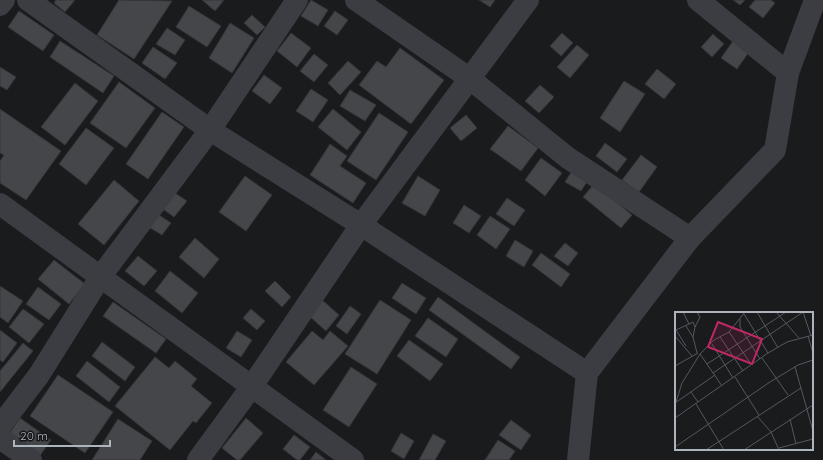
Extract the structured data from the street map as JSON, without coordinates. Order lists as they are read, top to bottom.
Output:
{
  "scale_bar": "20 m"
}
